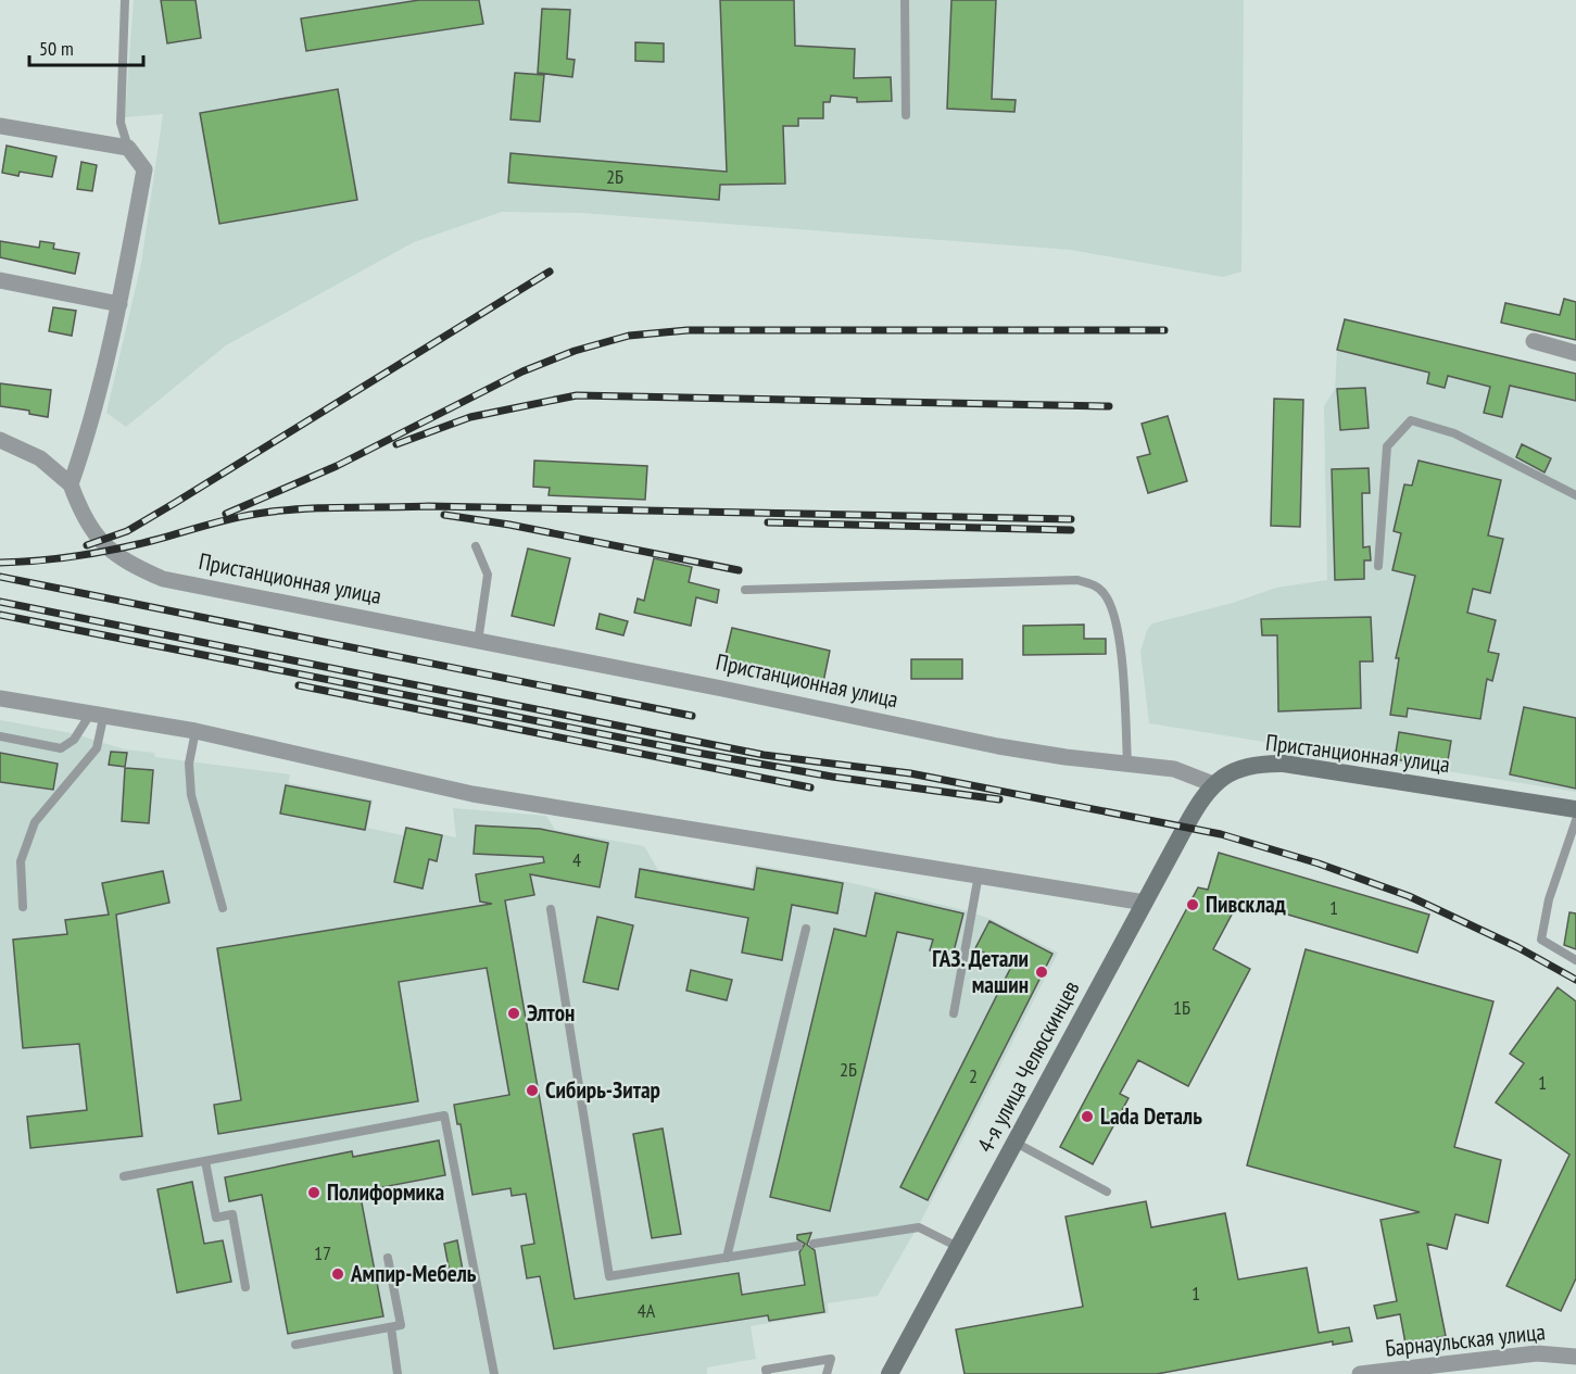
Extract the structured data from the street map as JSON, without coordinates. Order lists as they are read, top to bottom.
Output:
{
  "streets": {
    "main road": ["Пристанционная улица", "4-я улица Челюскинцев"],
    "street": ["Барнаульская улица"]
  },
  "crossings": [
    ["Пристанционная улица", "4-я улица Челюскинцев"]
  ],
  "places": [
    "Пивсклад",
    "ГАЗ. Детали машин",
    "Элтон",
    "Сибирь-Зитар",
    "Lada Dеталь",
    "Полиформика",
    "Ампир-Мебель"
  ],
  "house_numbers": [
    "2Б",
    "4",
    "1",
    "1Б",
    "2Б",
    "2",
    "1",
    "17",
    "1",
    "4А"
  ],
  "scale_bar": "50 m"
}
